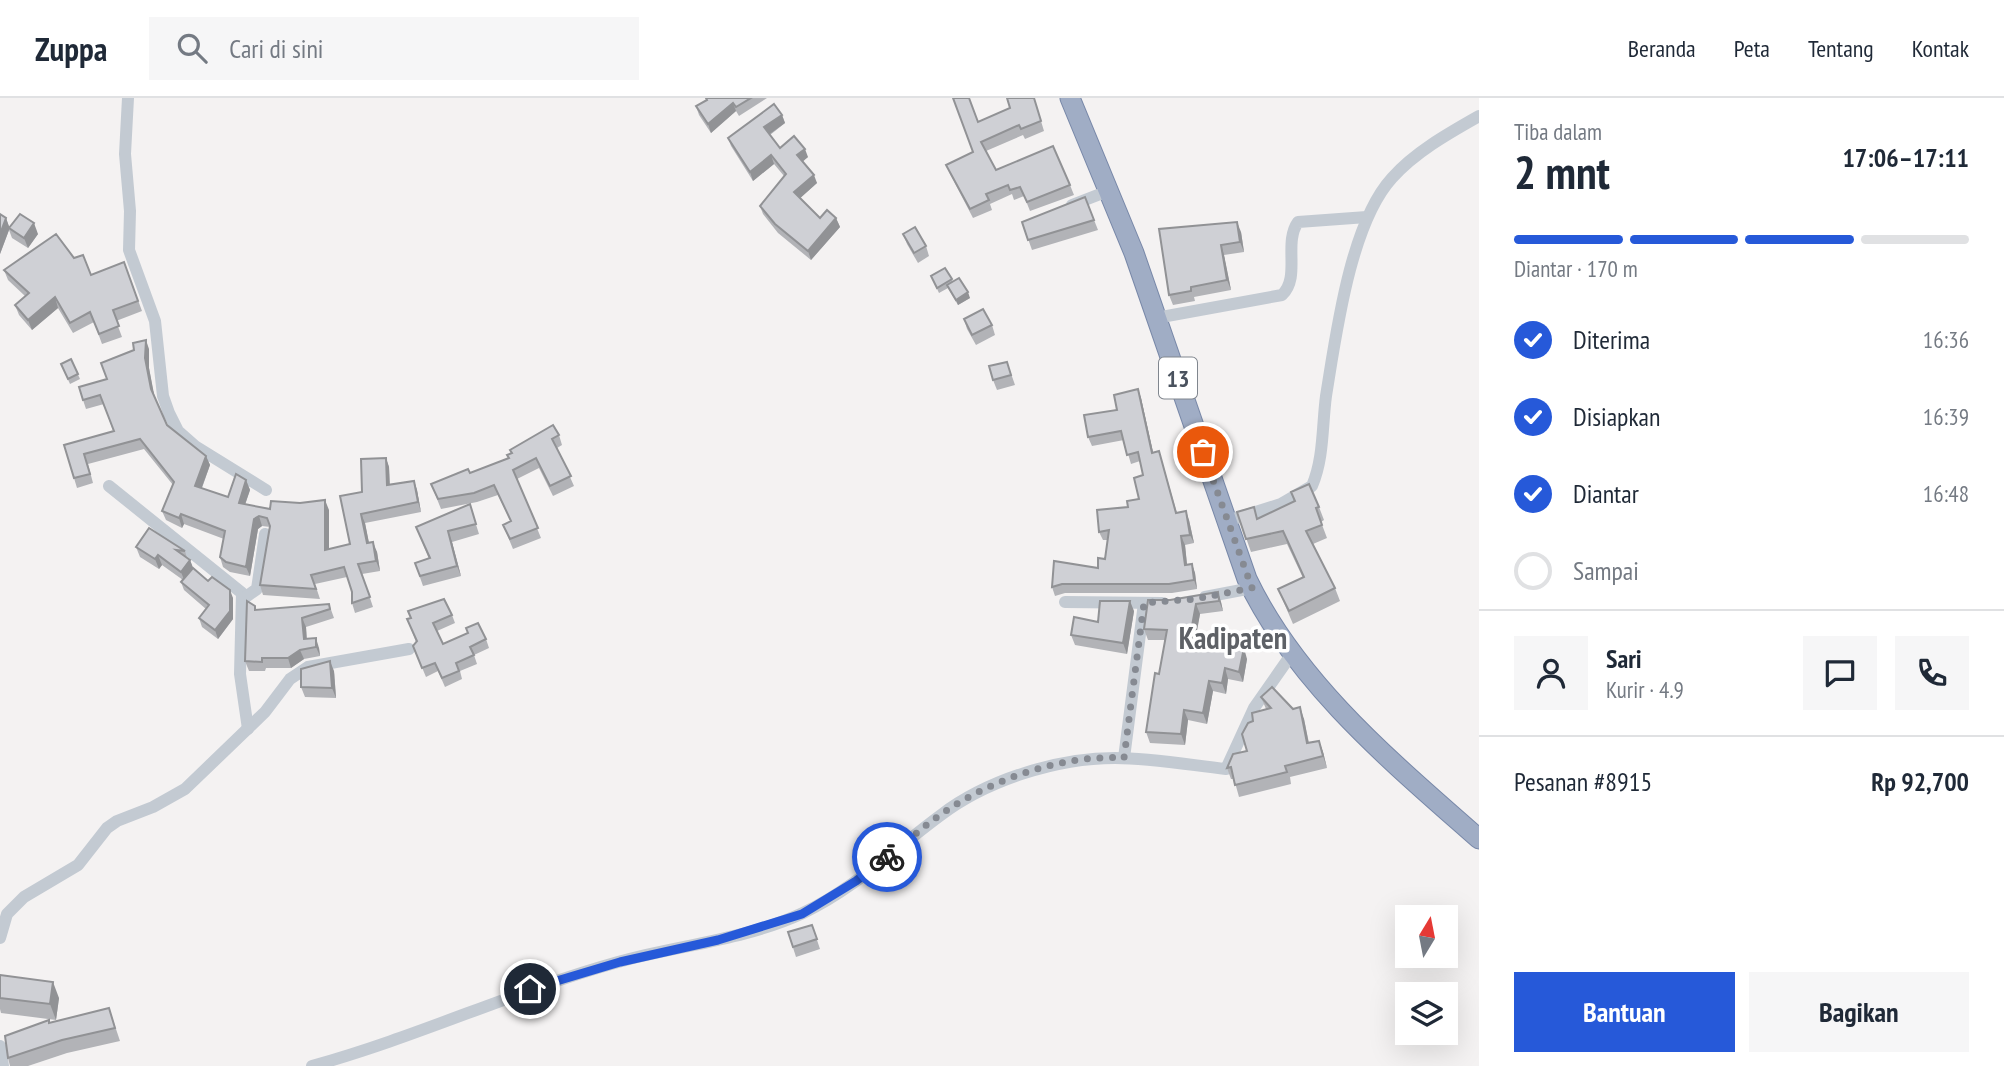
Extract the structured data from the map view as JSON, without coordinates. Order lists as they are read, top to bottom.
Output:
{
  "streets": {
    "highway": ["13"]
  },
  "districts": ["Kadipaten"],
  "north": "top",
  "page": {
    "header": "Zuppa",
    "search": "Cari di sini",
    "nav": [
      "Beranda",
      "Peta",
      "Tentang",
      "Kontak"
    ],
    "heading": ["2 mnt", "Tiba dalam", "17:06–17:11"],
    "panel": [
      "Sari",
      "Kurir · 4.9",
      "Pesanan #8915",
      "Rp 92,700"
    ],
    "bar": "Diantar · 170 m",
    "list": [
      ["Diterima", "16:36"],
      ["Disiapkan", "16:39"],
      ["Diantar", "16:48"],
      "Sampai"
    ],
    "buttons": ["Bantuan", "Bagikan"]
  }
}
